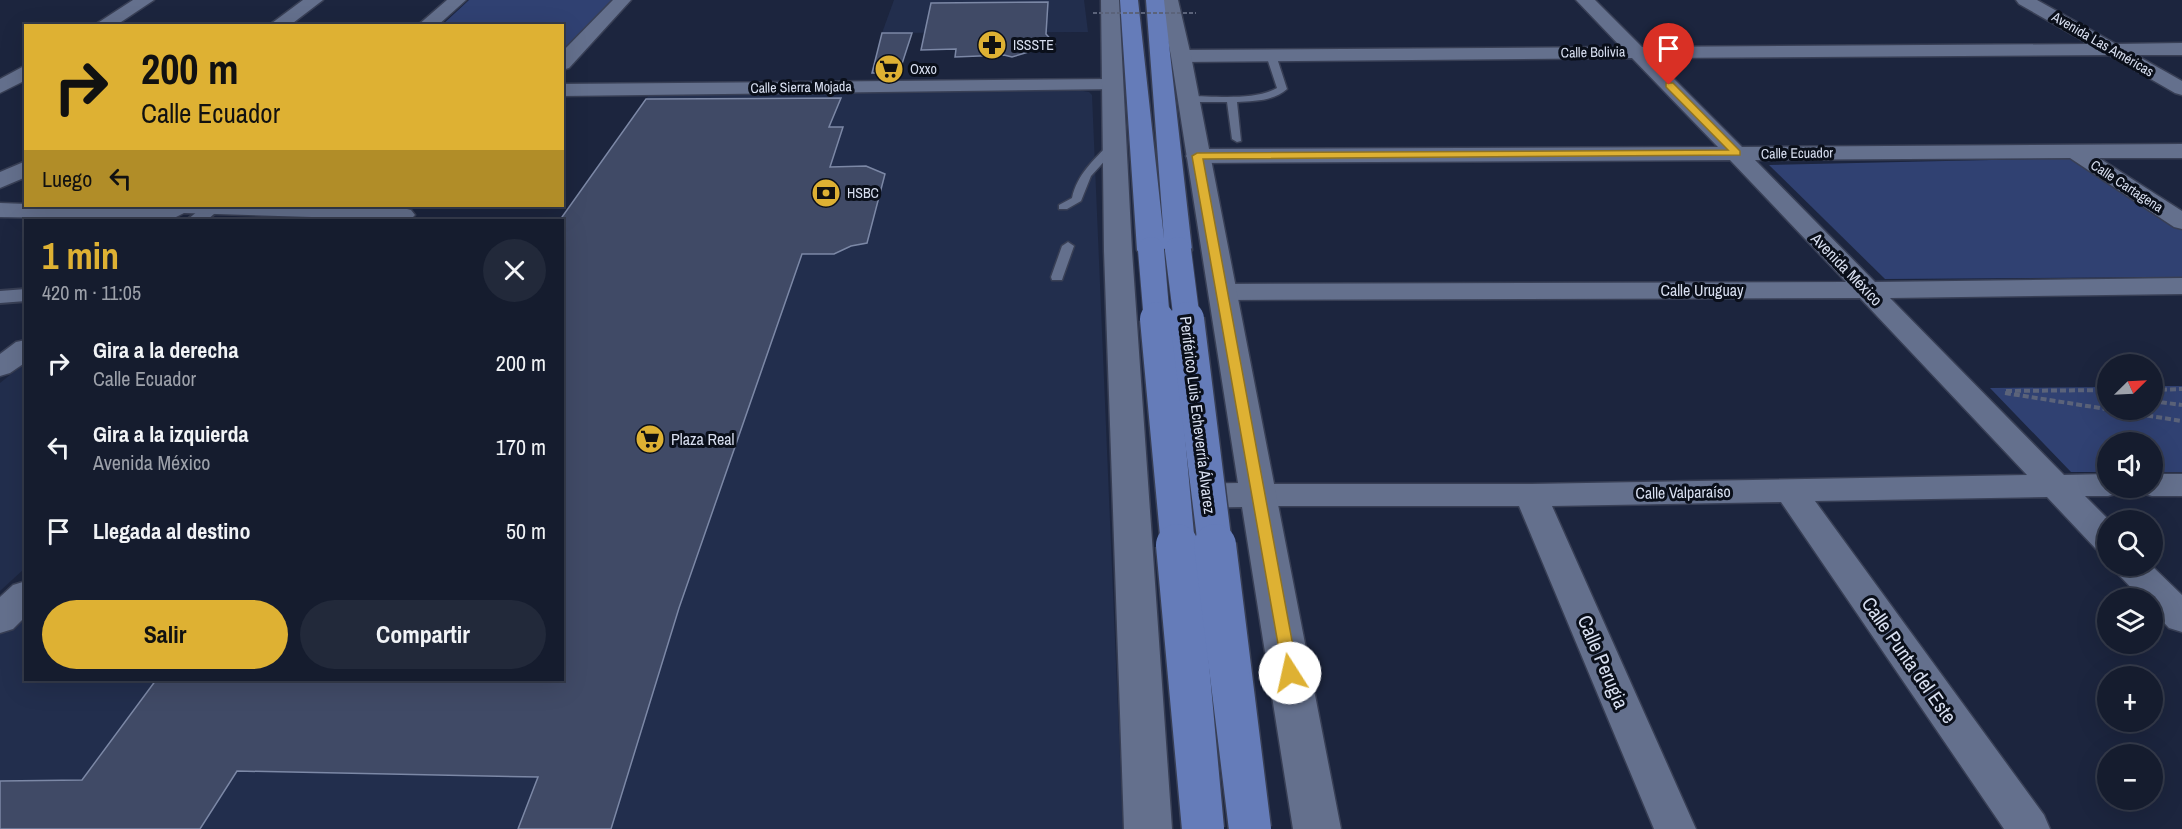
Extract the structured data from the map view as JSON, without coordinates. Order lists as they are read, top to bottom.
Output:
{
  "streets": {
    "highway": ["Periférico Luis Echeverría Álvarez"],
    "street": [
      "Avenida Las Américas",
      "Calle Bolivia",
      "Calle Sierra Mojada",
      "Calle Ecuador",
      "Calle Cartagena",
      "Avenida México",
      "Calle Uruguay",
      "Calle Valparaíso",
      "Calle Punta del Este",
      "Calle Perugia"
    ]
  },
  "crossings": [
    ["Avenida Las Américas", "Calle Bolivia"],
    ["Calle Bolivia", "Avenida México"],
    ["Calle Ecuador", "Calle Cartagena"],
    ["Calle Ecuador", "Avenida México"],
    ["Avenida México", "Calle Uruguay"],
    ["Avenida México", "Calle Valparaíso"],
    ["Calle Valparaíso", "Calle Punta del Este"],
    ["Calle Valparaíso", "Calle Perugia"]
  ],
  "places": {
    "pharmacy": ["ISSSTE"],
    "supermarket": ["Oxxo", "Plaza Real"],
    "bank": ["HSBC"]
  },
  "north": "top right",
  "page": {
    "turn": ["200 m", "Calle Ecuador"],
    "then": "Luego",
    "heading": ["1 min", "420 m · 11:05"],
    "list": [
      {
        "name": "Gira a la derecha",
        "note": "Calle Ecuador",
        "value": "200 m"
      },
      {
        "name": "Gira a la izquierda",
        "note": "Avenida México",
        "value": "170 m"
      },
      {
        "name": "Llegada al destino",
        "value": "50 m"
      }
    ],
    "map_buttons": ["+", "−"],
    "buttons": ["Salir", "Compartir"]
  }
}
